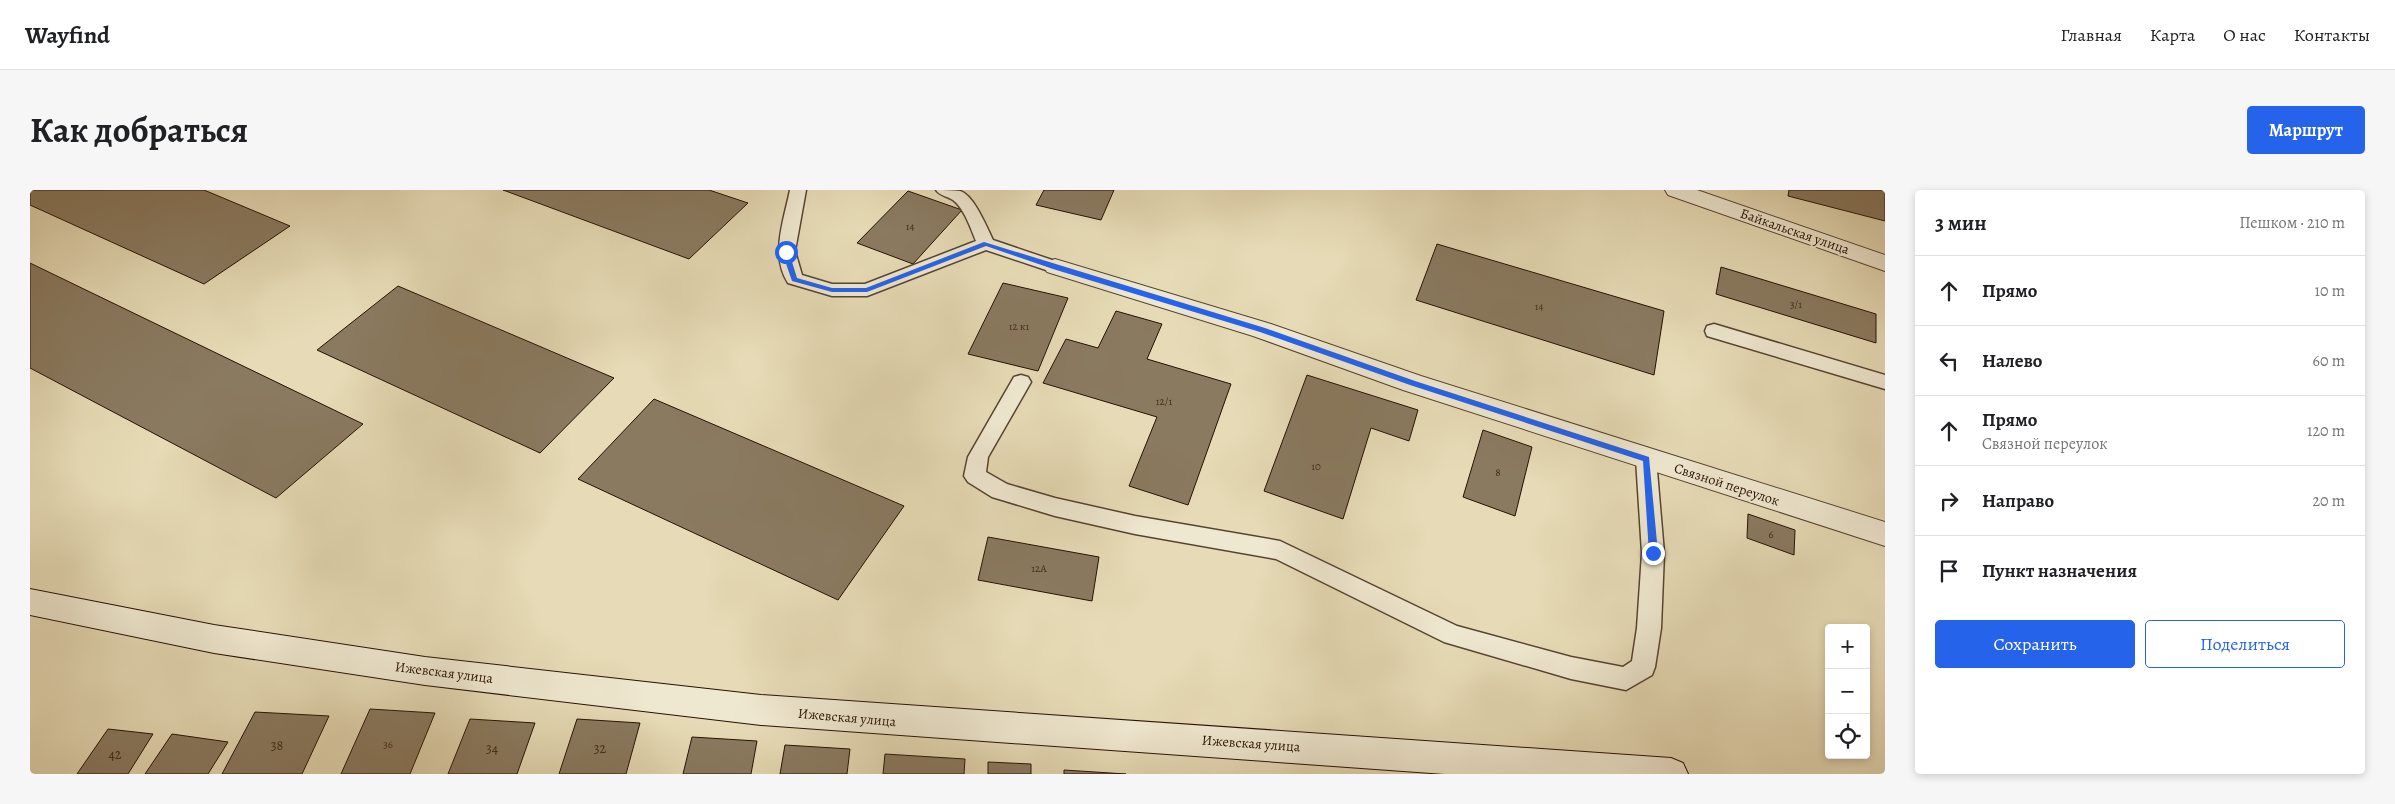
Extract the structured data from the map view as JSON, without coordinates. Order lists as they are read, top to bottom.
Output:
{
  "streets": {
    "street": ["Байкальская улица", "Связной переулок", "Ижевская улица"]
  },
  "house_numbers": [
    "14",
    "3/1",
    "14",
    "12 к1",
    "12/1",
    "10",
    "8",
    "6",
    "12А",
    "36",
    "38",
    "34",
    "32",
    "42"
  ],
  "page": {
    "header": "Wayfind",
    "nav": [
      "Главная",
      "Карта",
      "О нас",
      "Контакты"
    ],
    "title": "Как добраться",
    "buttons": [
      "Маршрут",
      ["Сохранить", "Поделиться"]
    ],
    "heading": ["3 мин", "Пешком · 210 m"],
    "list": [
      ["Прямо", "10 m"],
      ["Налево", "60 m"],
      ["Прямо", "Связной переулок", "120 m"],
      ["Направо", "20 m"],
      "Пункт назначения"
    ],
    "map_buttons": ["+", "−"]
  }
}
